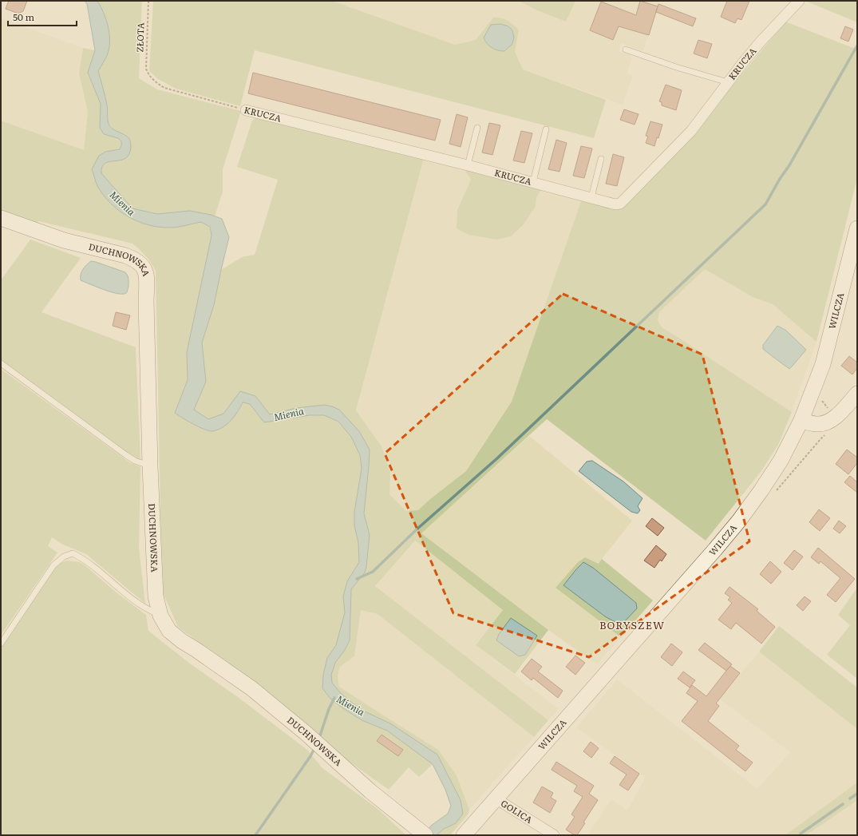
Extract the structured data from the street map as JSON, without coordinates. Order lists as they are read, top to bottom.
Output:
{
  "streets": {
    "street": [
      "KRUCZA",
      "DUCHNOWSKA",
      "WILCZA",
      "GOLICA"
    ],
    "path": ["ZŁOTA"]
  },
  "crossings": [
    ["ZŁOTA", "KRUCZA"],
    ["WILCZA", "GOLICA"]
  ],
  "districts": ["BORYSZEW"],
  "water": ["Mienia"],
  "scale_bar": "50 m"
}
